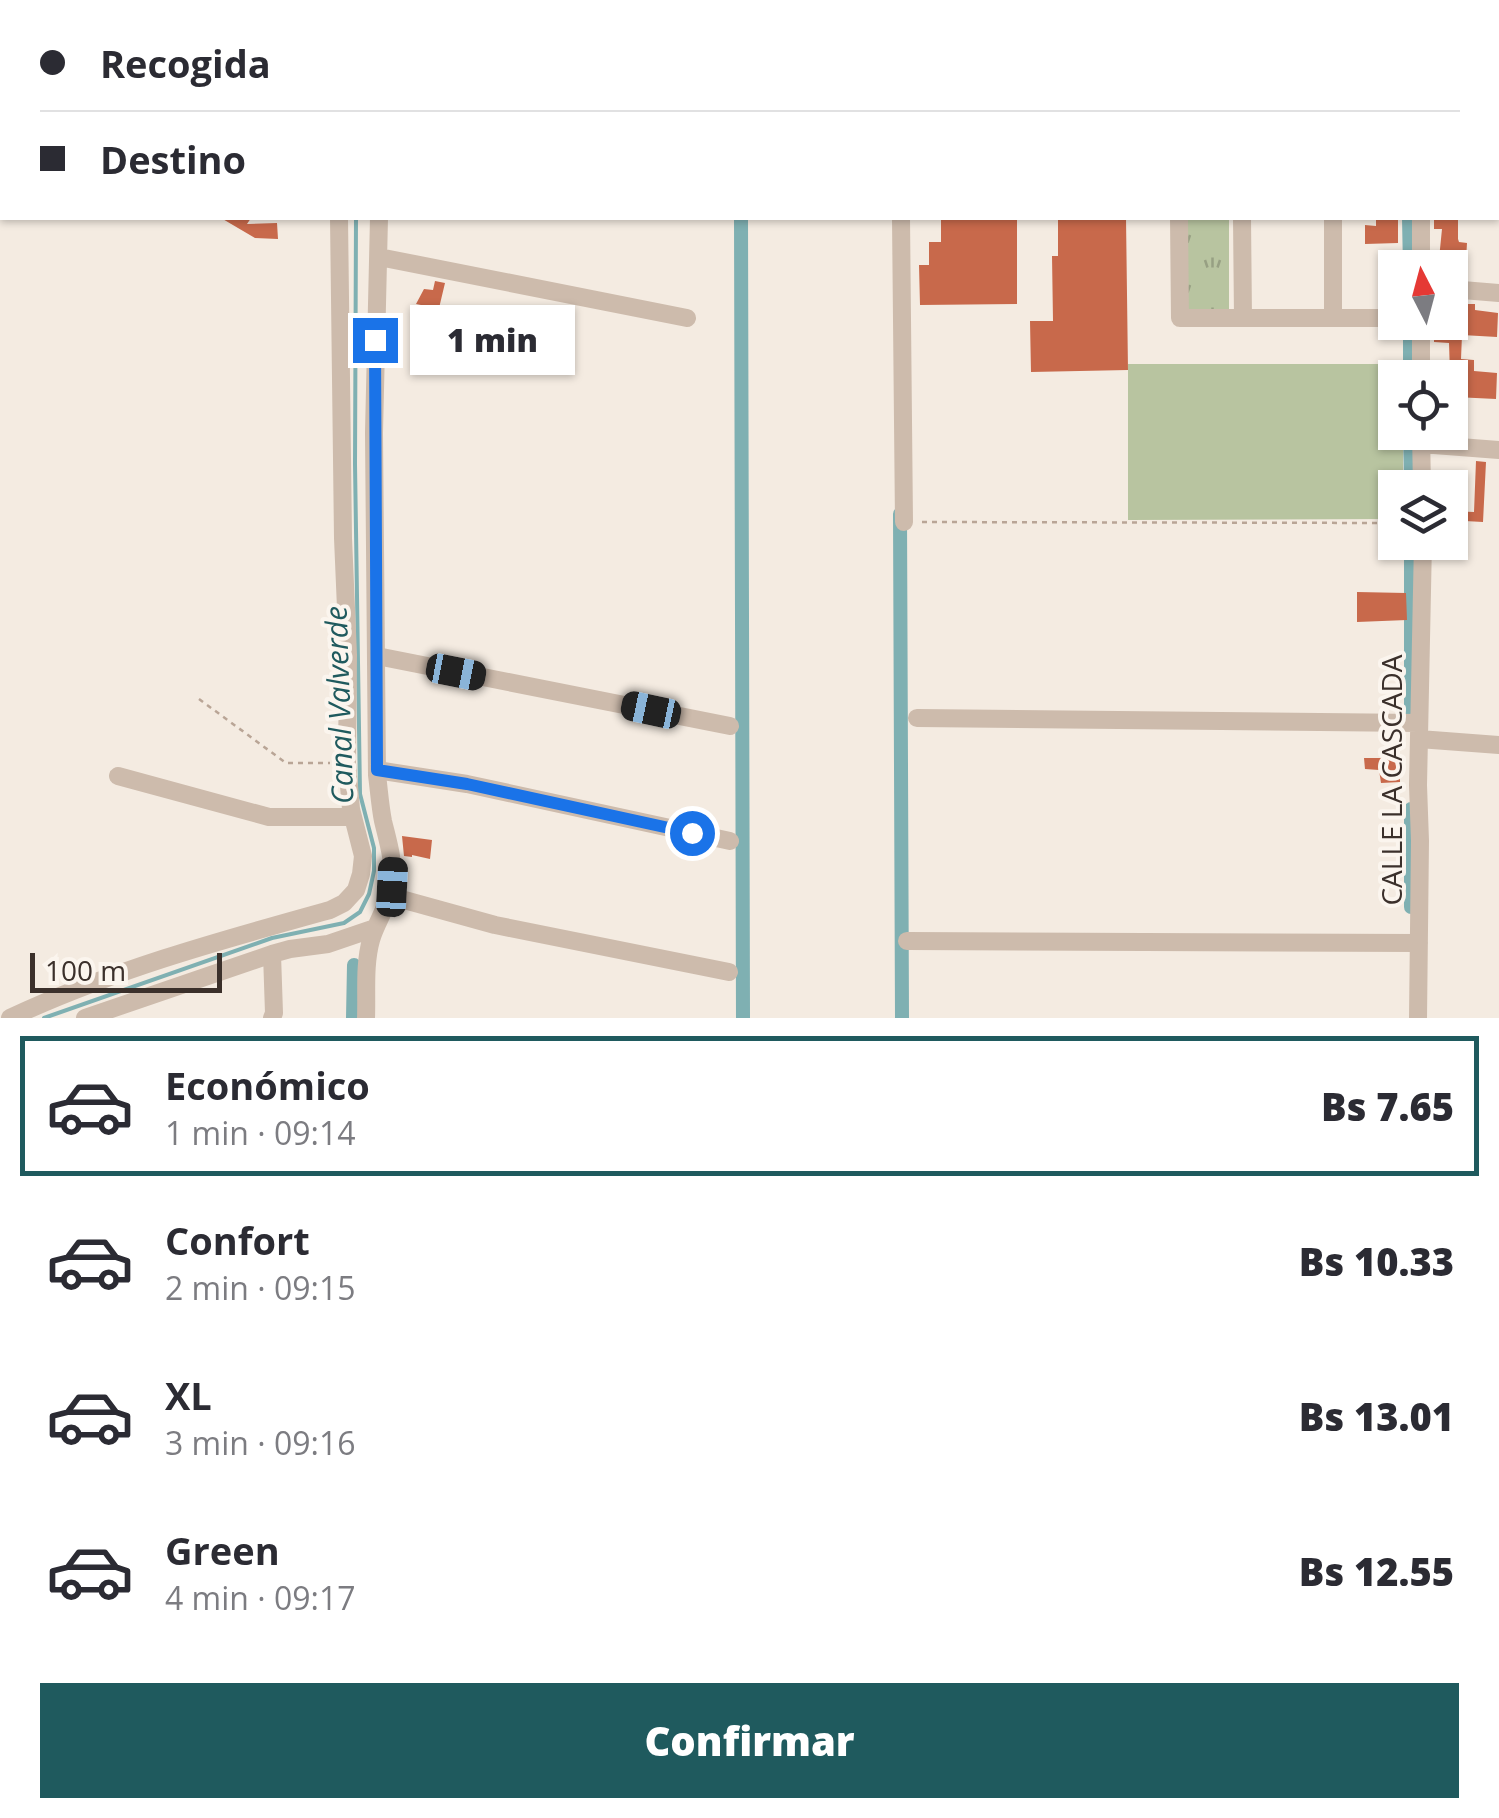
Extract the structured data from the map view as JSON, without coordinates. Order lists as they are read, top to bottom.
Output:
{
  "streets": {
    "street": ["CALLE LA CASCADA"]
  },
  "water": ["Canal Valverde"],
  "scale_bar": "100 m",
  "north": "top",
  "page": {
    "banner": ["Recogida", "Destino"],
    "bubble": "1 min",
    "scale": "100 m",
    "list": [
      {
        "name": "Económico",
        "note": "1 min · 09:14",
        "value": "Bs 7.65"
      },
      {
        "name": "Confort",
        "note": "2 min · 09:15",
        "value": "Bs 10.33"
      },
      {
        "name": "XL",
        "note": "3 min · 09:16",
        "value": "Bs 13.01"
      },
      {
        "name": "Green",
        "note": "4 min · 09:17",
        "value": "Bs 12.55"
      }
    ],
    "buttons": "Confirmar"
  }
}
